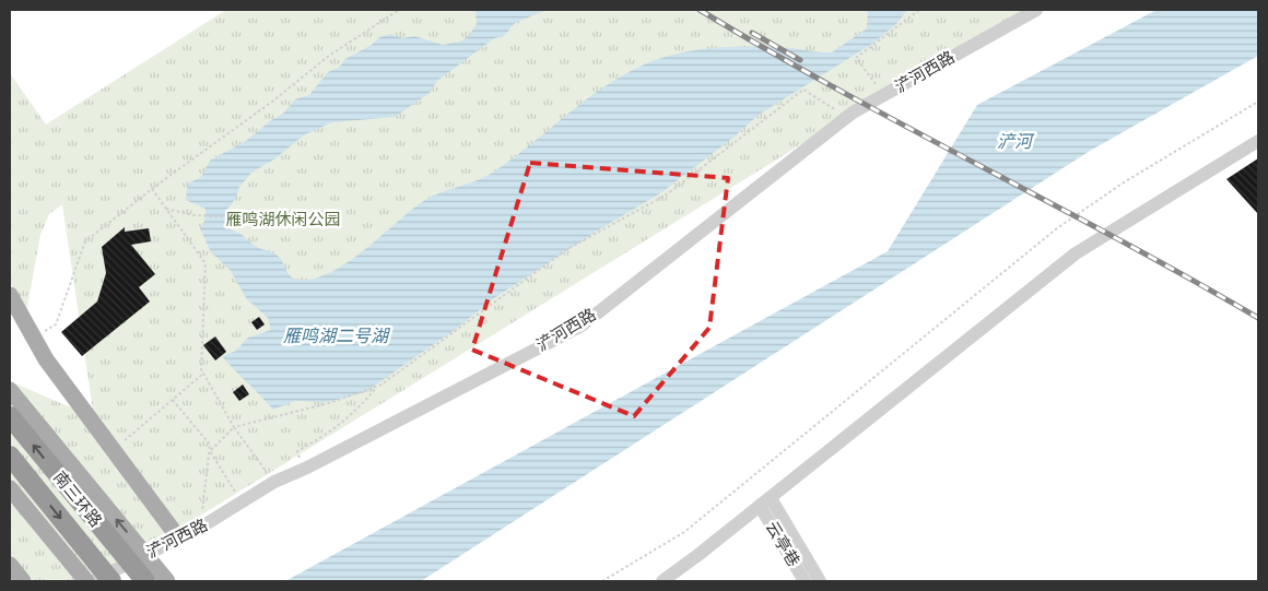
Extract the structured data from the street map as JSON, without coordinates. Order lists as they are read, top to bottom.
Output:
{
  "streets": {
    "highway": ["南三环路"],
    "street": ["浐河西路", "云亭巷"]
  },
  "water": ["浐河", "雁鸣湖二号湖"],
  "parks": ["雁鸣湖休闲公园"]
}
